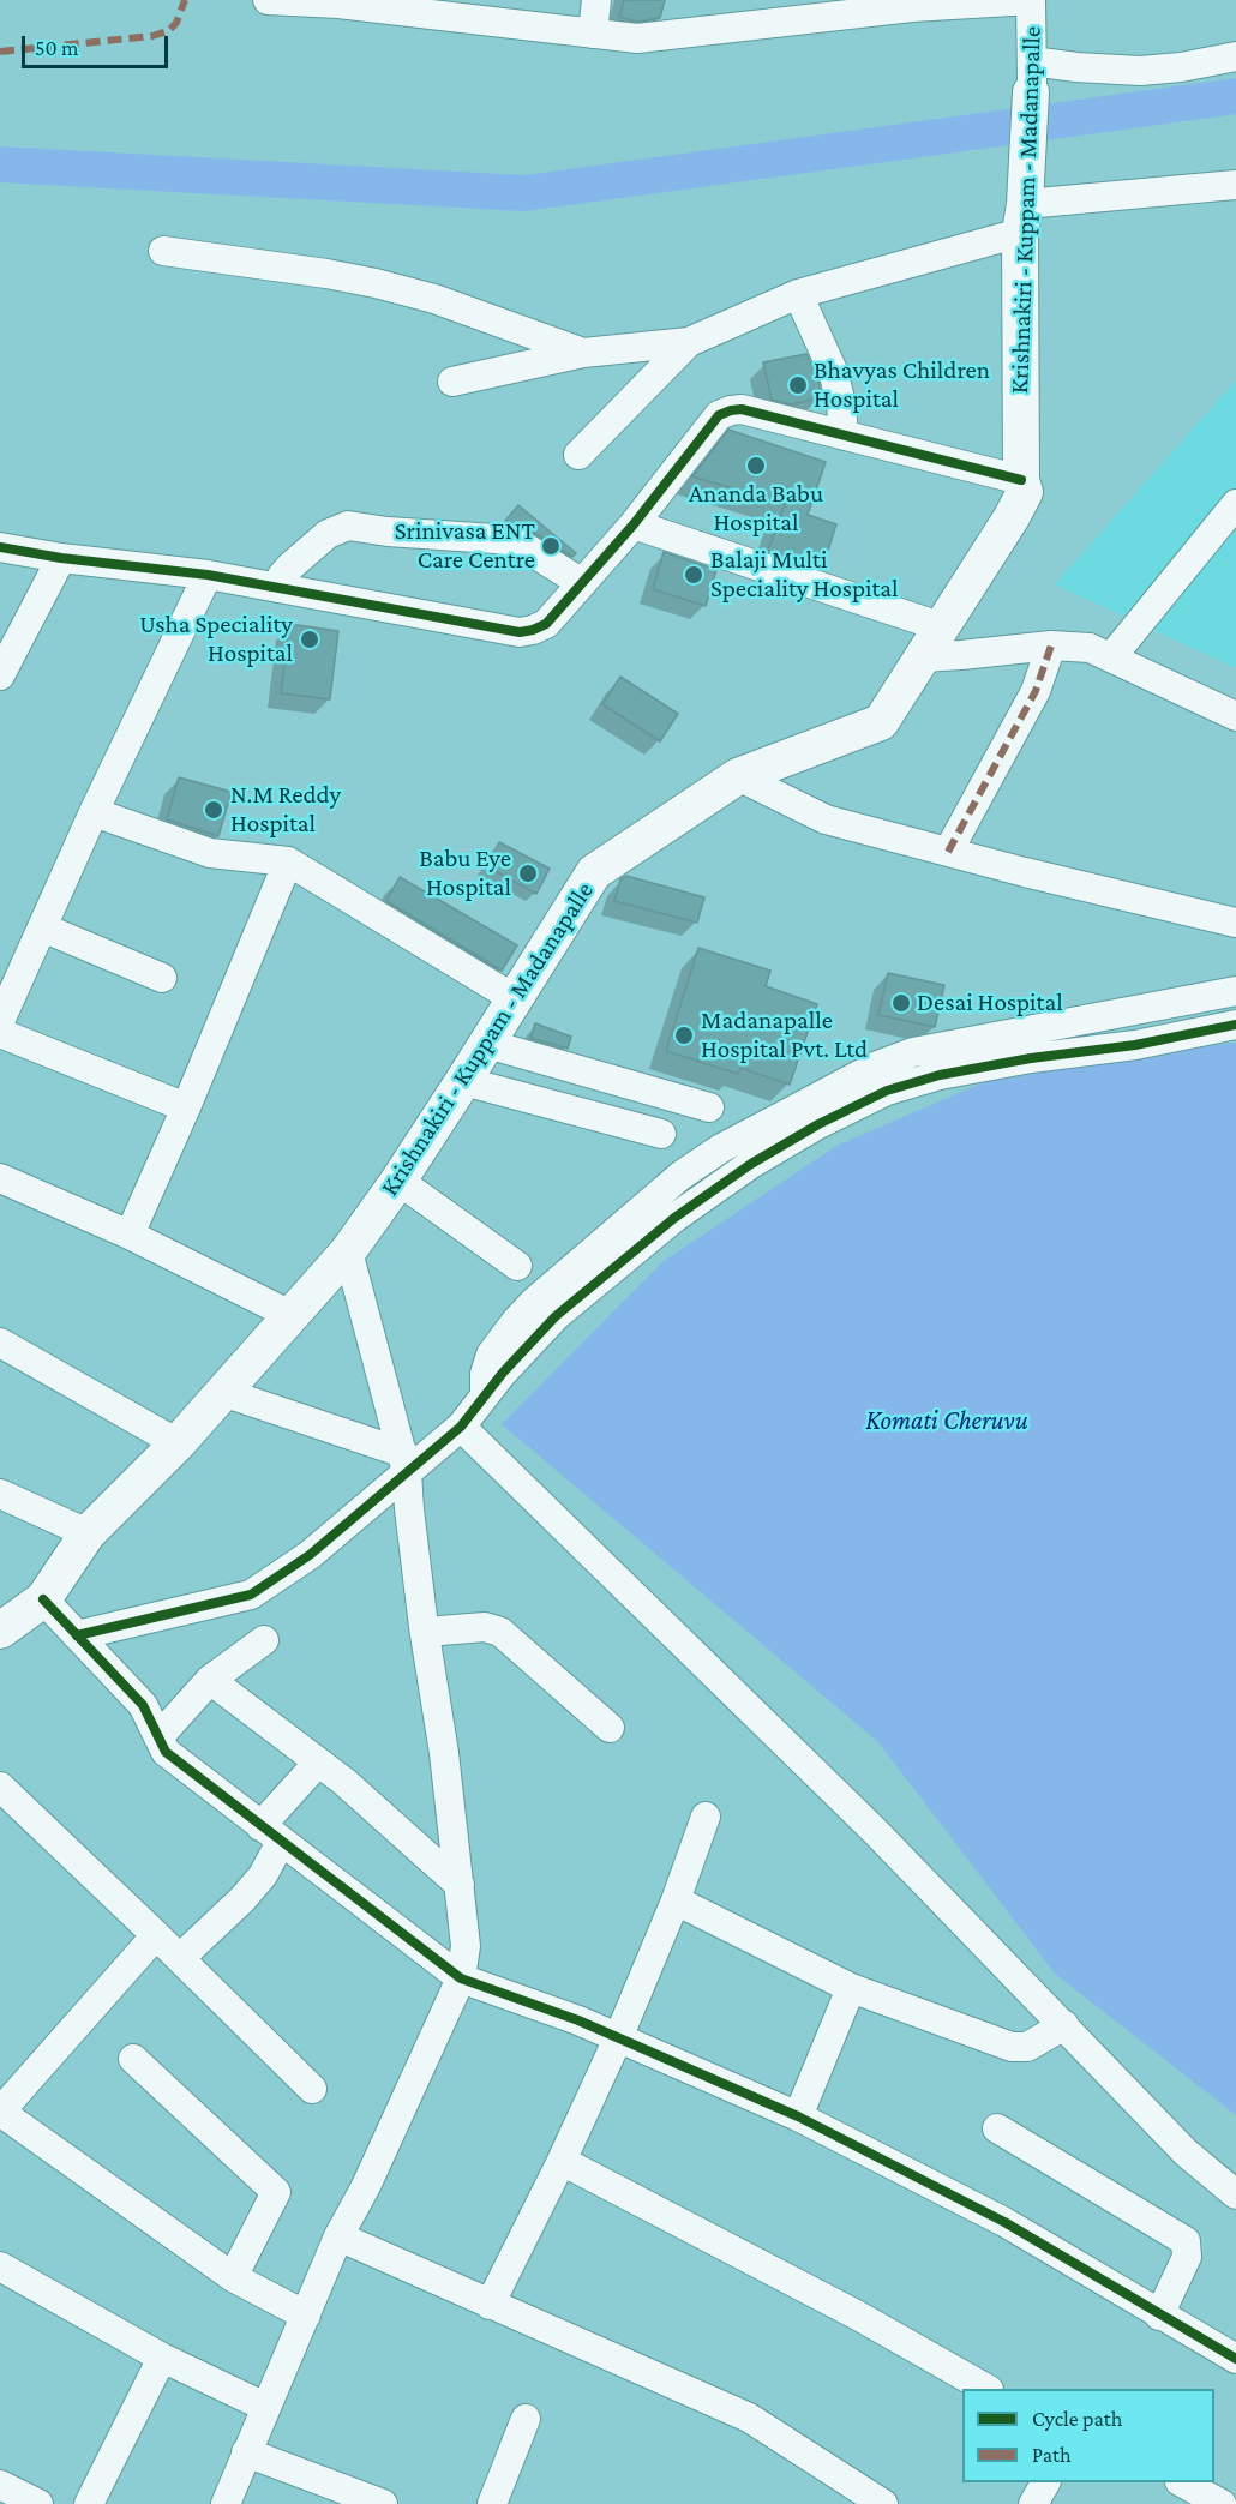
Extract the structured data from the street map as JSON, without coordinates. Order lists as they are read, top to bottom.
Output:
{
  "streets": {
    "main road": ["Krishnakiri - Kuppam - Madanapalle"]
  },
  "water": ["Komati Cheruvu"],
  "places": [
    "Bhavyas Children Hospital",
    "Ananda Babu Hospital",
    "Srinivasa ENT Care Centre",
    "Balaji Multi Speciality Hospital",
    "Usha Speciality Hospital",
    "N.M Reddy Hospital",
    "Babu Eye Hospital",
    "Desai Hospital",
    "Madanapalle Hospital Pvt. Ltd"
  ],
  "legend": ["Cycle path", "Path"],
  "scale_bar": "50 m"
}
